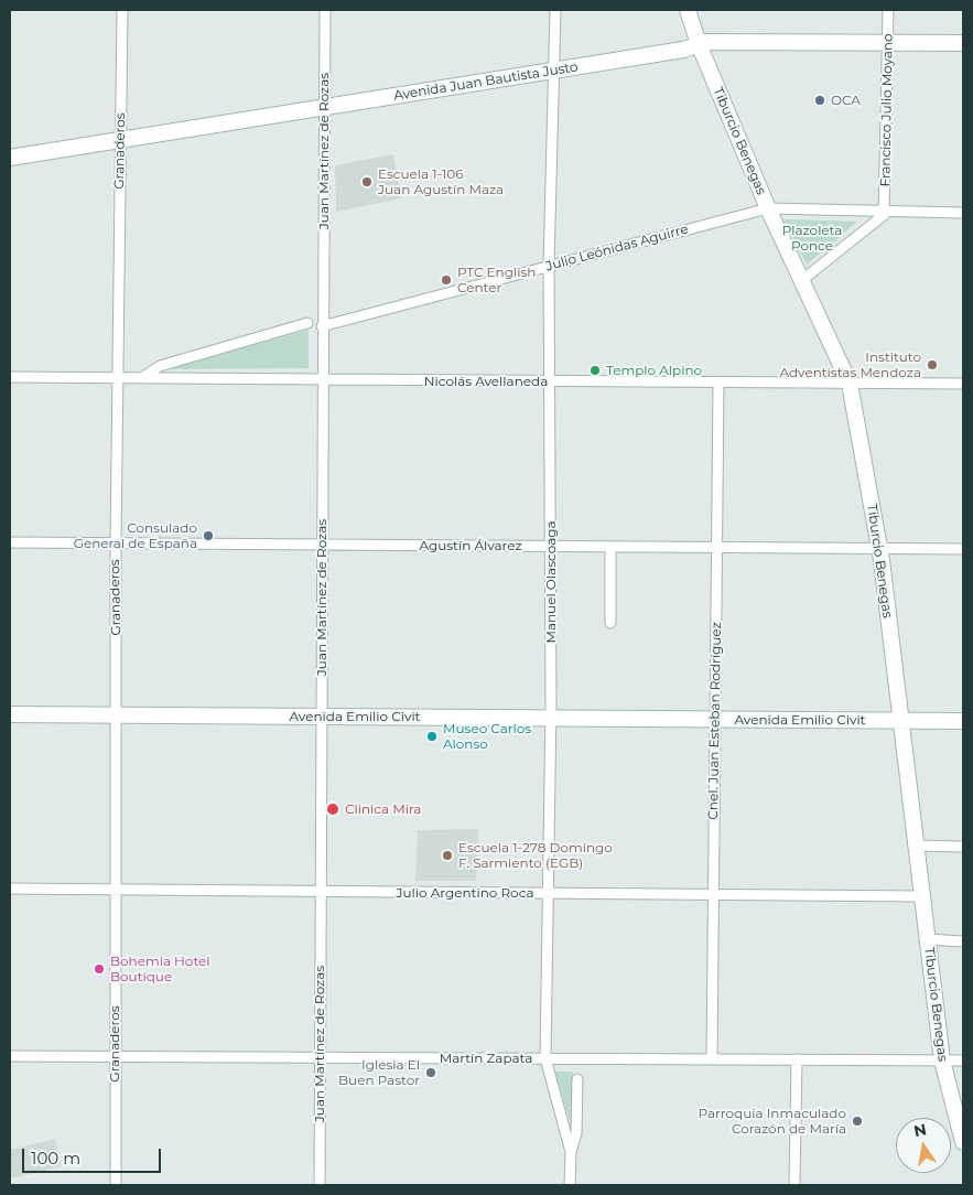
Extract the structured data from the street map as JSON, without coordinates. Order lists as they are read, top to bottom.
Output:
{
  "streets": {
    "main road": ["Avenida Juan Bautista Justo", "Tiburcio Benegas", "Avenida Emilio Civit"],
    "street": [
      "Francisco Julio Moyano",
      "Granaderos",
      "Juan Martínez de Rozas",
      "Julio Leónidas Aguirre",
      "Nicolás Avellaneda",
      "Agustín Álvarez",
      "Manuel Olascoaga",
      "Cnel. Juan Esteban Rodríguez",
      "Julio Argentino Roca",
      "Martín Zapata"
    ]
  },
  "crossings": [
    ["Avenida Juan Bautista Justo", "Francisco Julio Moyano"],
    ["Avenida Juan Bautista Justo", "Tiburcio Benegas"],
    ["Avenida Juan Bautista Justo", "Granaderos"],
    ["Avenida Juan Bautista Justo", "Juan Martínez de Rozas"],
    ["Avenida Juan Bautista Justo", "Manuel Olascoaga"],
    ["Francisco Julio Moyano", "Julio Leónidas Aguirre"],
    ["Tiburcio Benegas", "Julio Leónidas Aguirre"],
    ["Tiburcio Benegas", "Nicolás Avellaneda"],
    ["Tiburcio Benegas", "Agustín Álvarez"],
    ["Tiburcio Benegas", "Avenida Emilio Civit"],
    ["Tiburcio Benegas", "Julio Argentino Roca"],
    ["Tiburcio Benegas", "Martín Zapata"],
    ["Granaderos", "Nicolás Avellaneda"],
    ["Granaderos", "Agustín Álvarez"],
    ["Granaderos", "Avenida Emilio Civit"],
    ["Granaderos", "Julio Argentino Roca"],
    ["Granaderos", "Martín Zapata"],
    ["Juan Martínez de Rozas", "Julio Leónidas Aguirre"],
    ["Juan Martínez de Rozas", "Nicolás Avellaneda"],
    ["Juan Martínez de Rozas", "Agustín Álvarez"],
    ["Juan Martínez de Rozas", "Avenida Emilio Civit"],
    ["Juan Martínez de Rozas", "Julio Argentino Roca"],
    ["Juan Martínez de Rozas", "Martín Zapata"],
    ["Julio Leónidas Aguirre", "Manuel Olascoaga"],
    ["Nicolás Avellaneda", "Manuel Olascoaga"],
    ["Nicolás Avellaneda", "Cnel. Juan Esteban Rodríguez"],
    ["Agustín Álvarez", "Manuel Olascoaga"],
    ["Agustín Álvarez", "Cnel. Juan Esteban Rodríguez"],
    ["Manuel Olascoaga", "Avenida Emilio Civit"],
    ["Manuel Olascoaga", "Julio Argentino Roca"],
    ["Manuel Olascoaga", "Martín Zapata"],
    ["Avenida Emilio Civit", "Cnel. Juan Esteban Rodríguez"],
    ["Cnel. Juan Esteban Rodríguez", "Julio Argentino Roca"],
    ["Cnel. Juan Esteban Rodríguez", "Martín Zapata"]
  ],
  "parks": ["Plazoleta Ponce"],
  "places": [
    "OCA",
    "Escuela 1-106 Juan Agustín Maza",
    "PTC English Center",
    "Instituto Adventistas Mendoza",
    "Templo Alpino",
    "Consulado General de España",
    "Museo Carlos Alonso",
    "Clinica Mira",
    "Escuela 1-278 Domingo F. Sarmiento (EGB)",
    "Bohemia Hotel Boutique",
    "Iglesia El Buen Pastor",
    "Parroquia Inmaculado Corazón de María"
  ],
  "scale_bar": "100 m",
  "north": "top"
}
